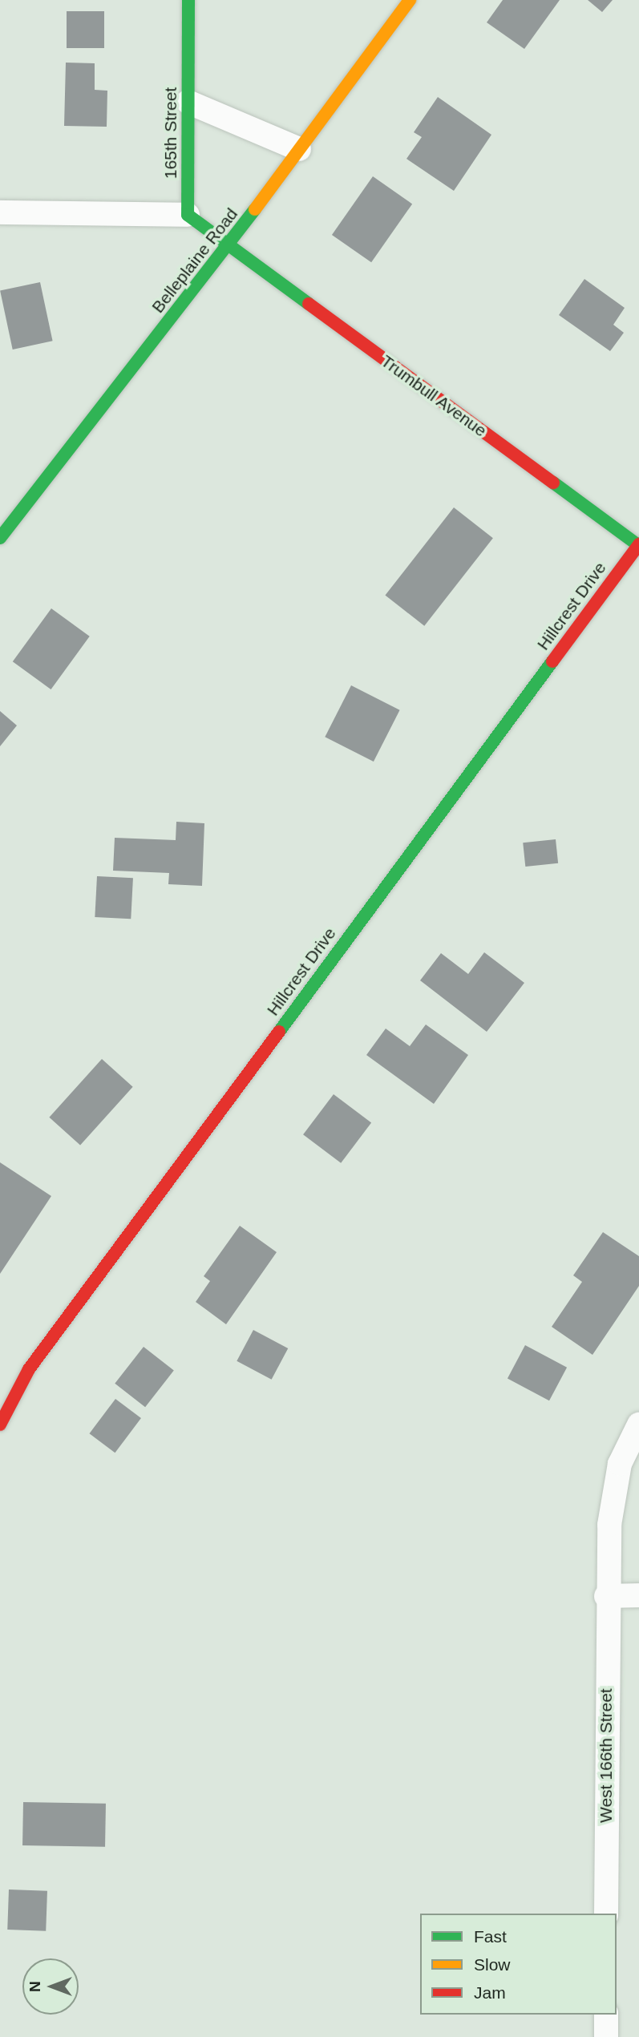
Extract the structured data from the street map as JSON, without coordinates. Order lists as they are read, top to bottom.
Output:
{
  "streets": {
    "street": [
      "165th Street",
      "Belleplaine Road",
      "Trumbull Avenue",
      "Hillcrest Drive",
      "West 166th Street"
    ]
  },
  "crossings": [
    ["Belleplaine Road", "Trumbull Avenue"],
    ["Trumbull Avenue", "Hillcrest Drive"]
  ],
  "legend": ["Fast", "Slow", "Jam"],
  "north": "left"
}
